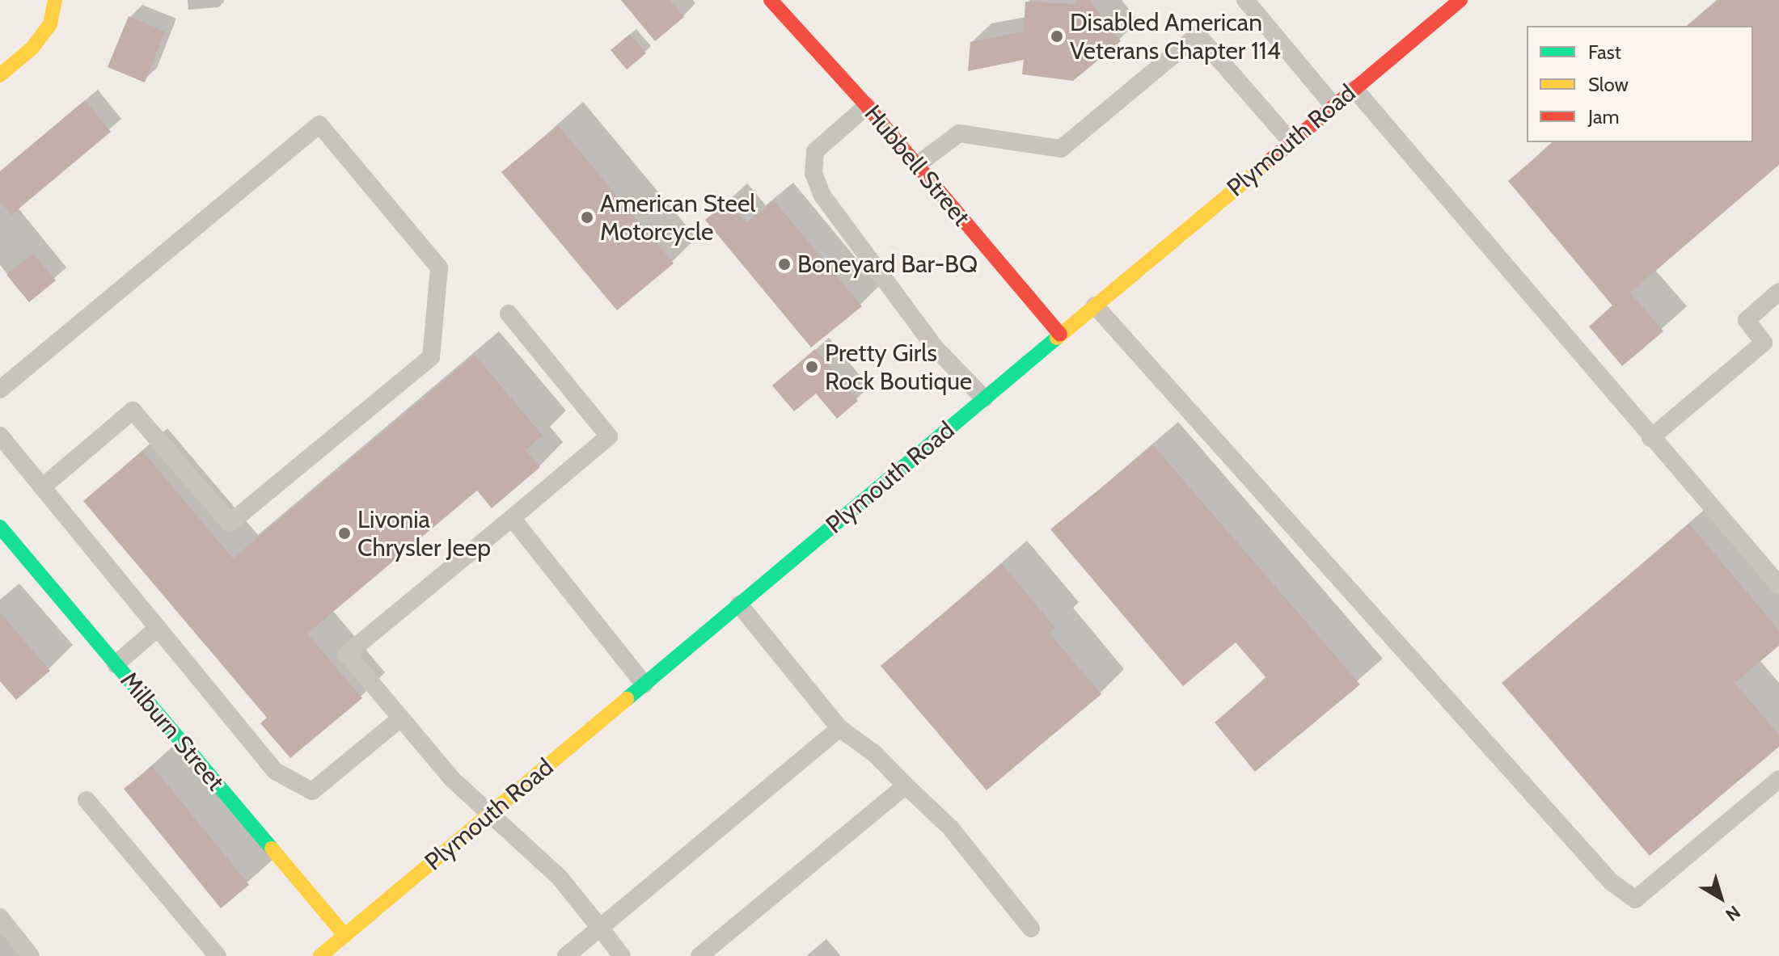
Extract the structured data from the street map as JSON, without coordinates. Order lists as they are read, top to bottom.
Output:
{
  "streets": {
    "main road": ["Plymouth Road", "Hubbell Street", "Milburn Street"]
  },
  "crossings": [
    ["Plymouth Road", "Hubbell Street"],
    ["Plymouth Road", "Milburn Street"]
  ],
  "places": [
    "Disabled American Veterans Chapter 114",
    "American Steel Motorcycle",
    "Boneyard Bar-BQ",
    "Pretty Girls Rock Boutique",
    "Livonia Chrysler Jeep"
  ],
  "legend": ["Fast", "Slow", "Jam"],
  "north": "bottom right"
}
